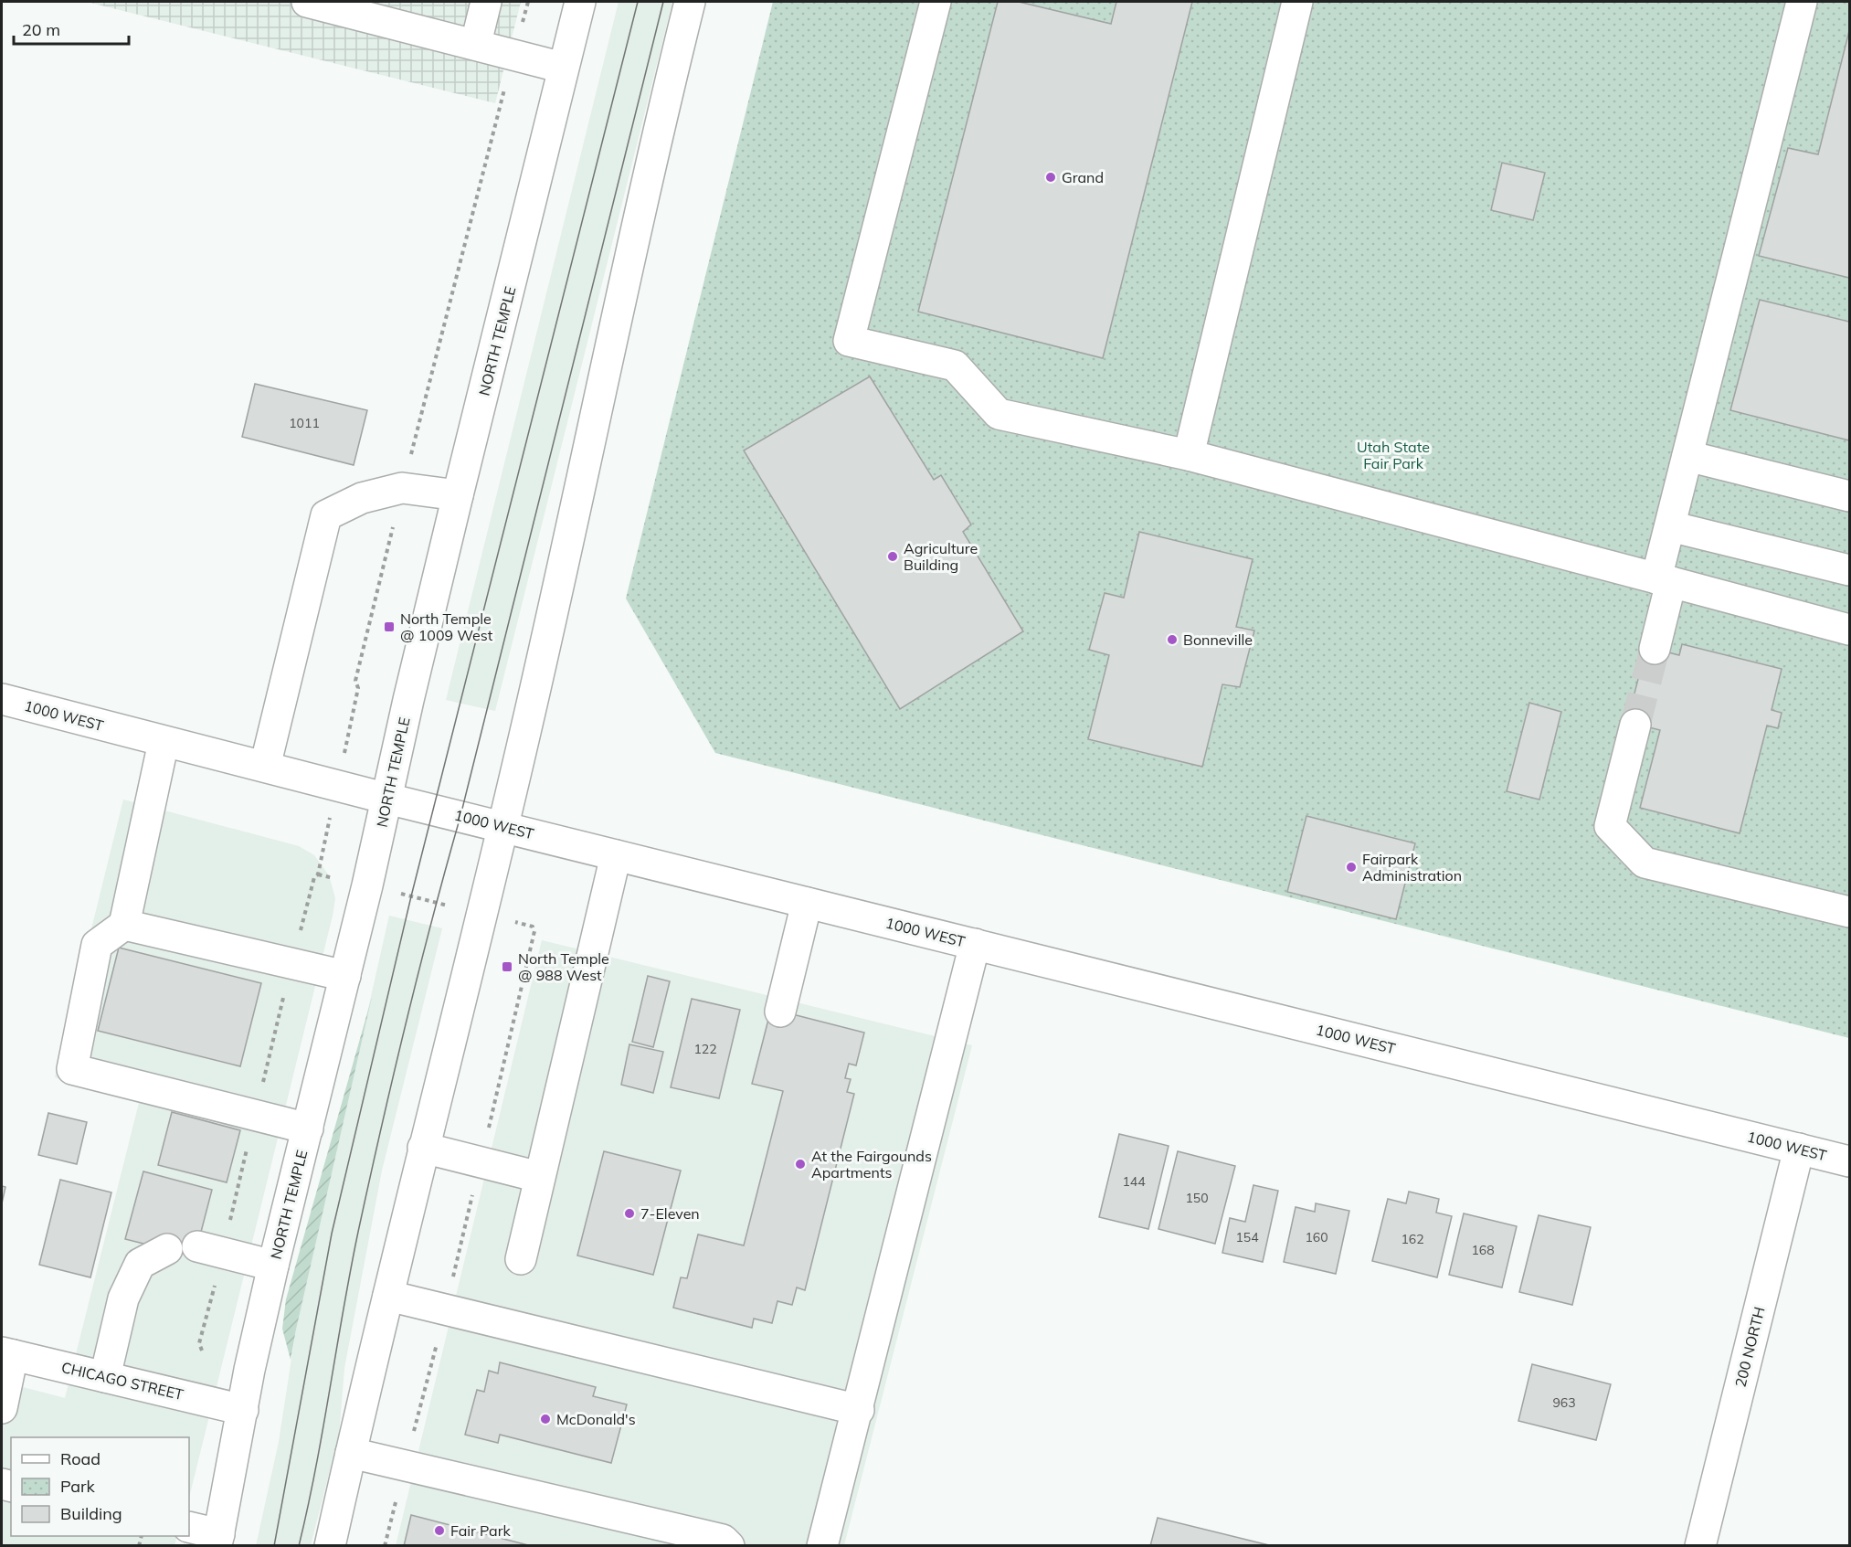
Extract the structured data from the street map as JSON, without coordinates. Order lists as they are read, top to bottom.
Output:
{
  "streets": {
    "main road": [
      "NORTH TEMPLE",
      "1000 WEST",
      "200 NORTH",
      "CHICAGO STREET"
    ]
  },
  "crossings": [
    ["NORTH TEMPLE", "1000 WEST"],
    ["NORTH TEMPLE", "CHICAGO STREET"],
    ["1000 WEST", "200 NORTH"]
  ],
  "parks": ["Utah State Fair Park"],
  "places": {
    "other": [
      "Grand",
      "Agriculture Building",
      "Bonneville",
      "Fairpark Administration",
      "At the Fairgounds Apartments",
      "7-Eleven",
      "McDonald's",
      "Fair Park"
    ],
    "transit": ["North Temple @ 1009 West", "North Temple @ 988 West"]
  },
  "house_numbers": [
    "1011",
    "122",
    "144",
    "150",
    "154",
    "160",
    "162",
    "168",
    "963"
  ],
  "legend": ["Road", "Park", "Building"],
  "scale_bar": "20 m"
}
